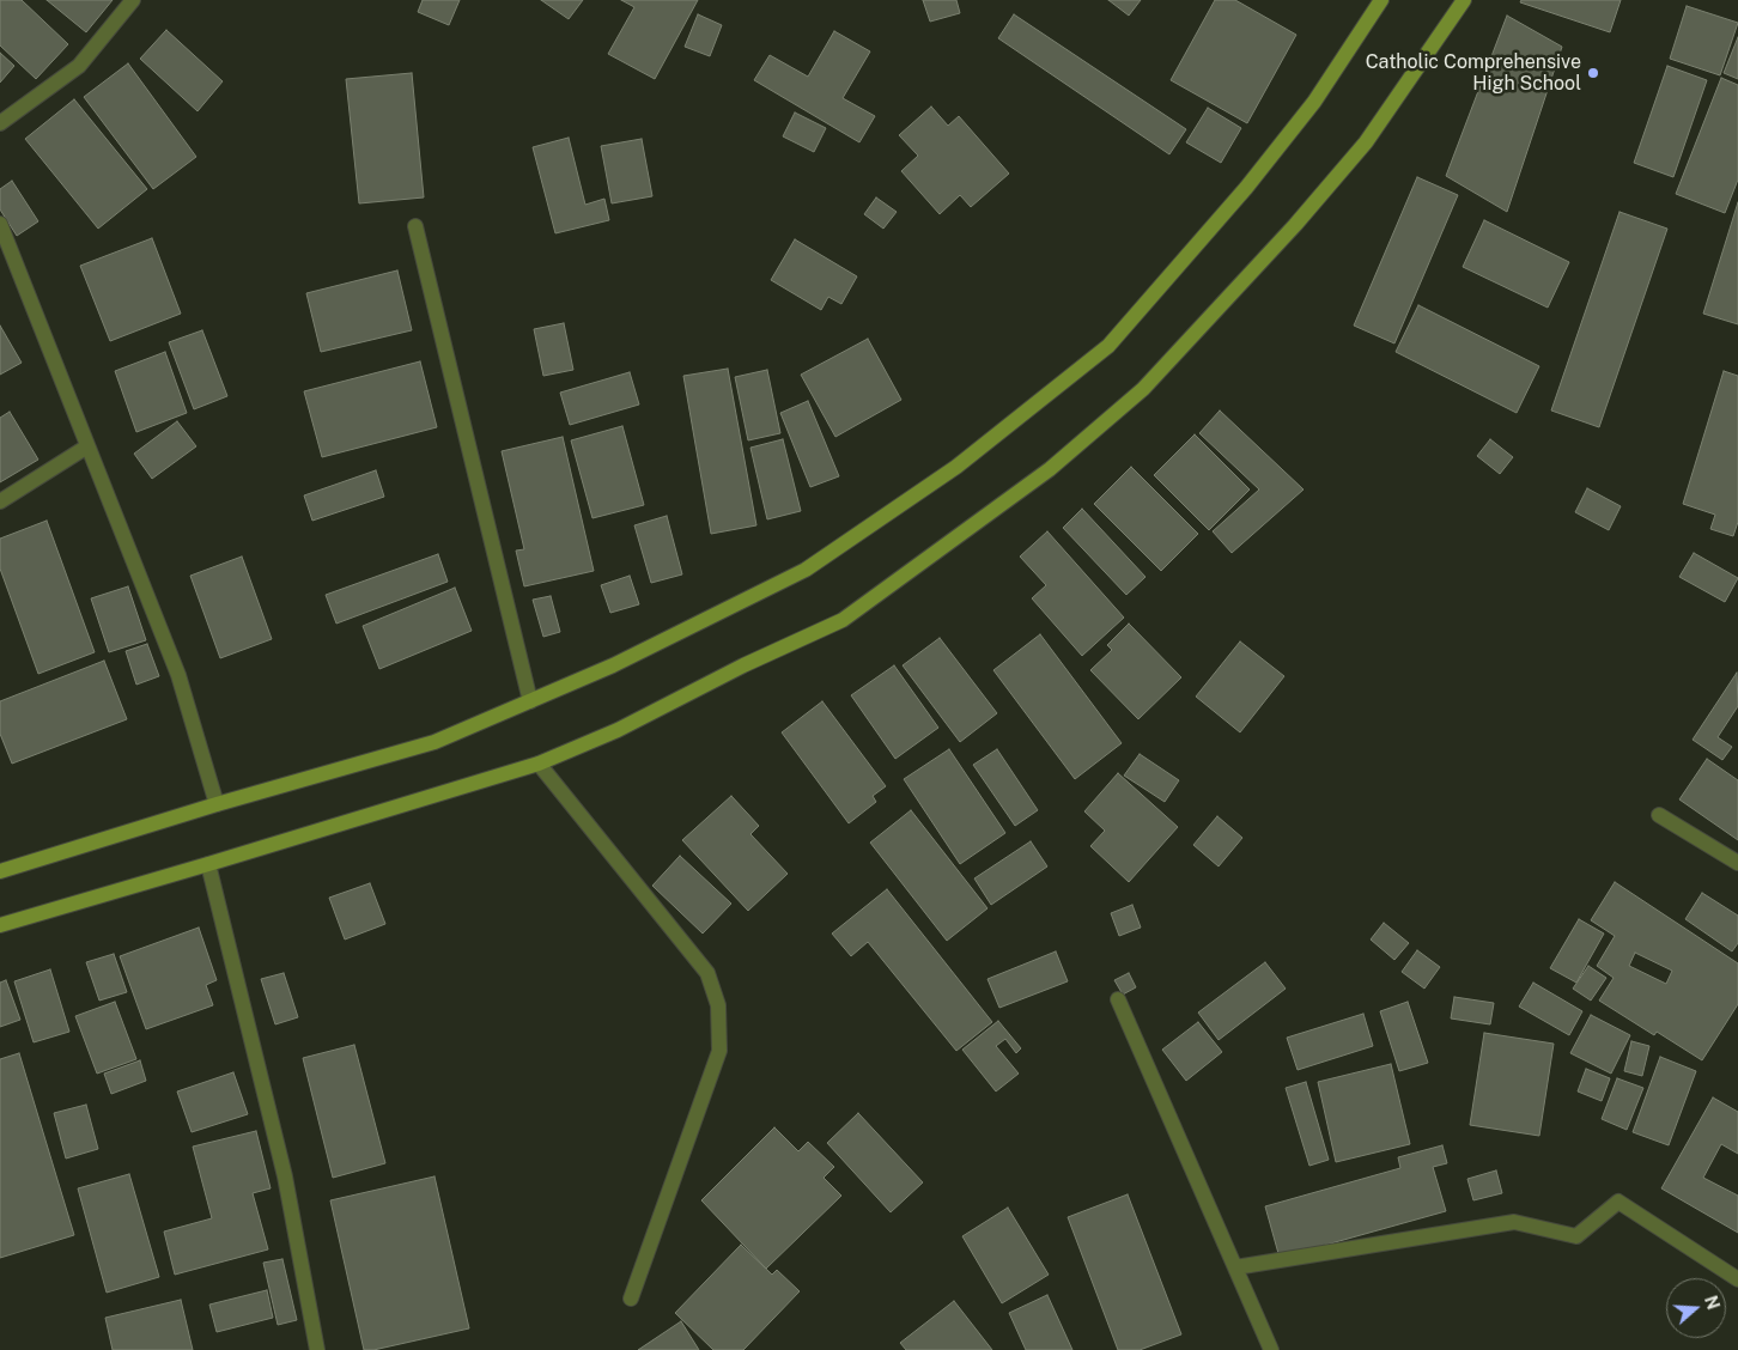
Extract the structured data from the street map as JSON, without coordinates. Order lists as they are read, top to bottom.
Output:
{
  "places": ["Catholic Comprehensive High School"],
  "north": "right"
}
